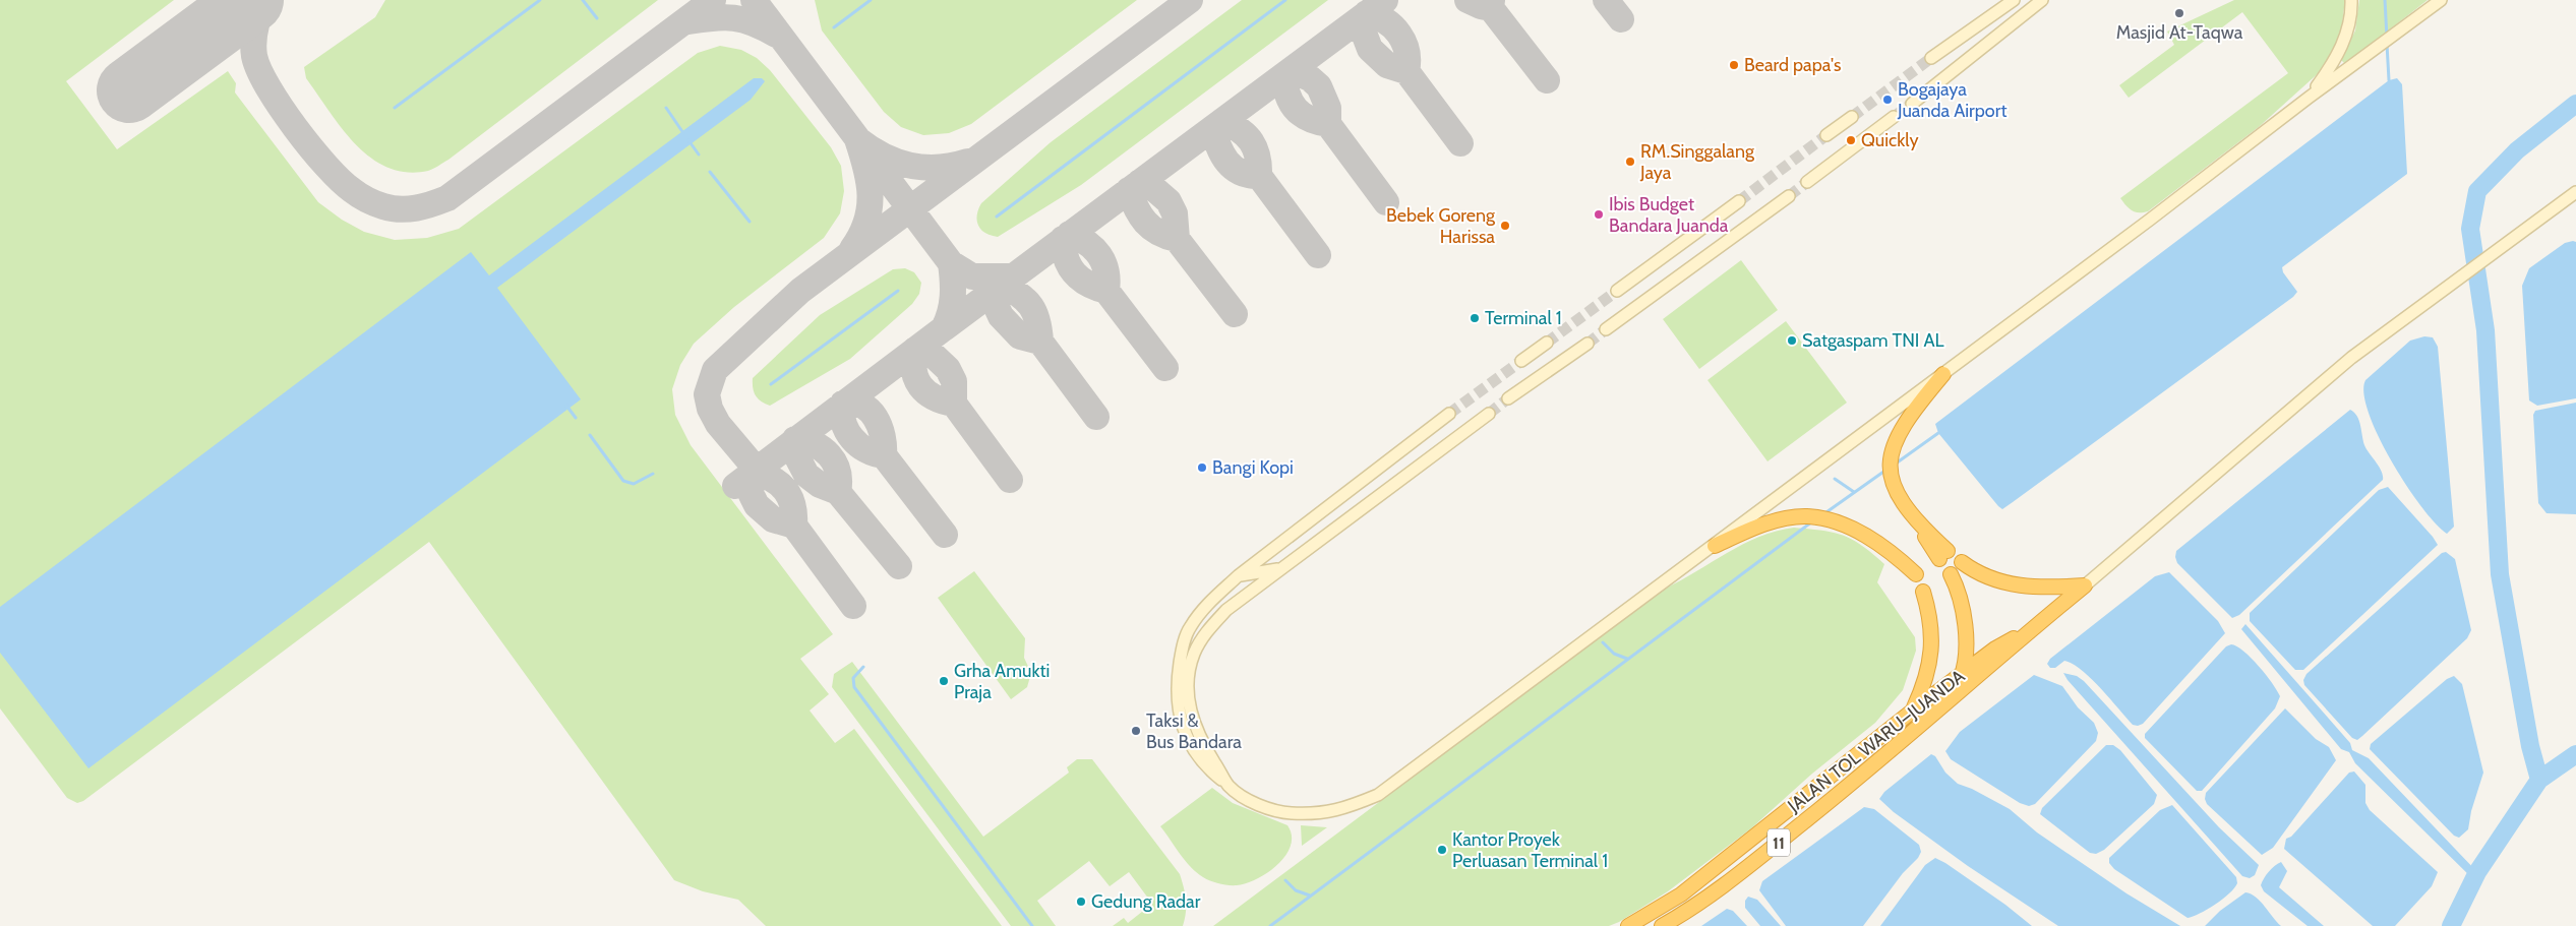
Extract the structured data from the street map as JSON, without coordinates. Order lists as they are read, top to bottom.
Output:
{
  "streets": {
    "highway": ["JALAN TOL WARU–JUANDA", "11"]
  },
  "places": [
    "Masjid At-Taqwa",
    "Beard papa's",
    "Bogajaya Juanda Airport",
    "Quickly",
    "RM.Singgalang Jaya",
    "Ibis Budget Bandara Juanda",
    "Bebek Goreng Harissa",
    "Terminal 1",
    "Satgaspam TNI AL",
    "Bangi Kopi",
    "Grha Amukti Praja",
    "Taksi & Bus Bandara",
    "Kantor Proyek Perluasan Terminal 1",
    "Gedung Radar"
  ]
}
